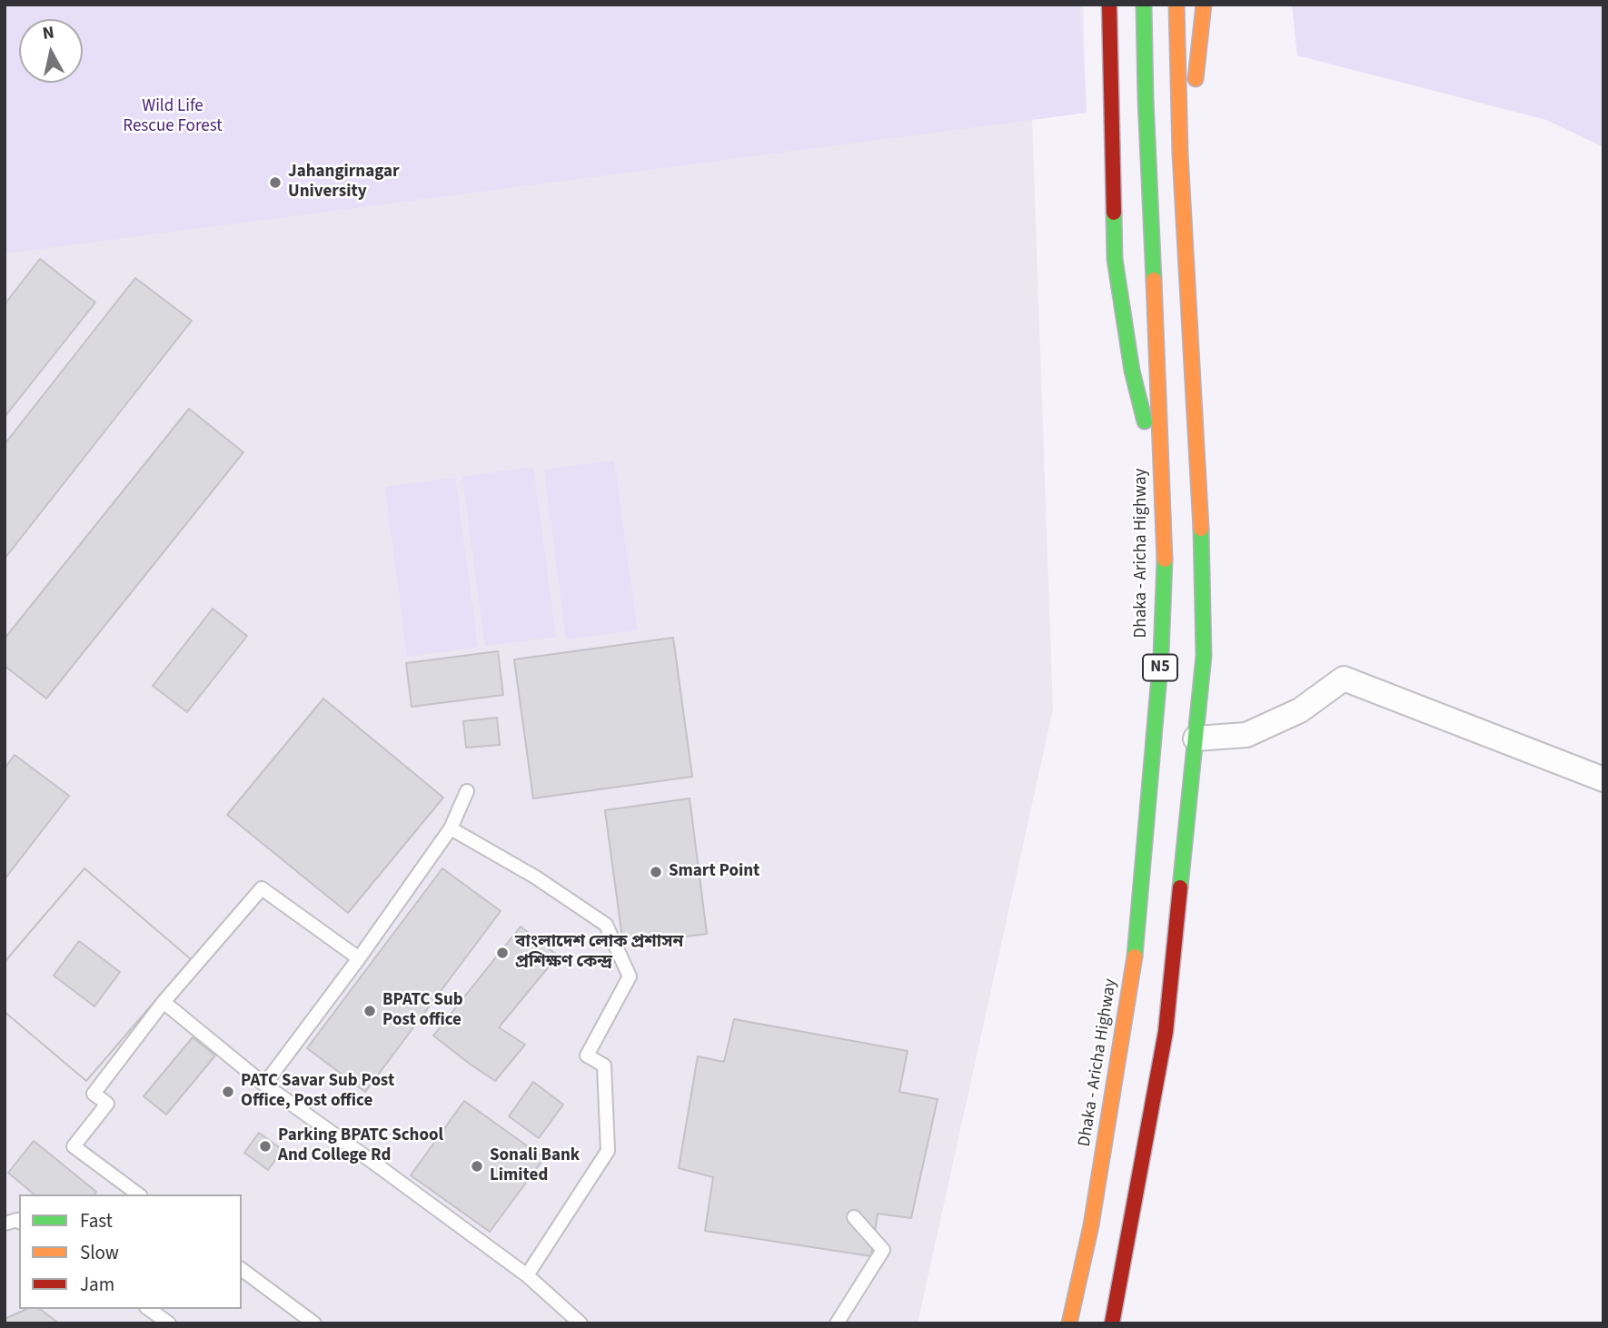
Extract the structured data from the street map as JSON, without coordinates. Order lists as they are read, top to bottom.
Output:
{
  "streets": {
    "highway": ["Dhaka - Aricha Highway", "N5"]
  },
  "parks": ["Wild Life Rescue Forest"],
  "places": [
    "Jahangirnagar University",
    "Smart Point",
    "বাংলাদেশ লোক প্রশাসন প্রশিক্ষণ কেন্দ্র",
    "BPATC Sub Post office",
    "PATC Savar Sub Post Office, Post office",
    "Parking BPATC School And College Rd",
    "Sonali Bank Limited"
  ],
  "legend": ["Fast", "Slow", "Jam"],
  "north": "top"
}
